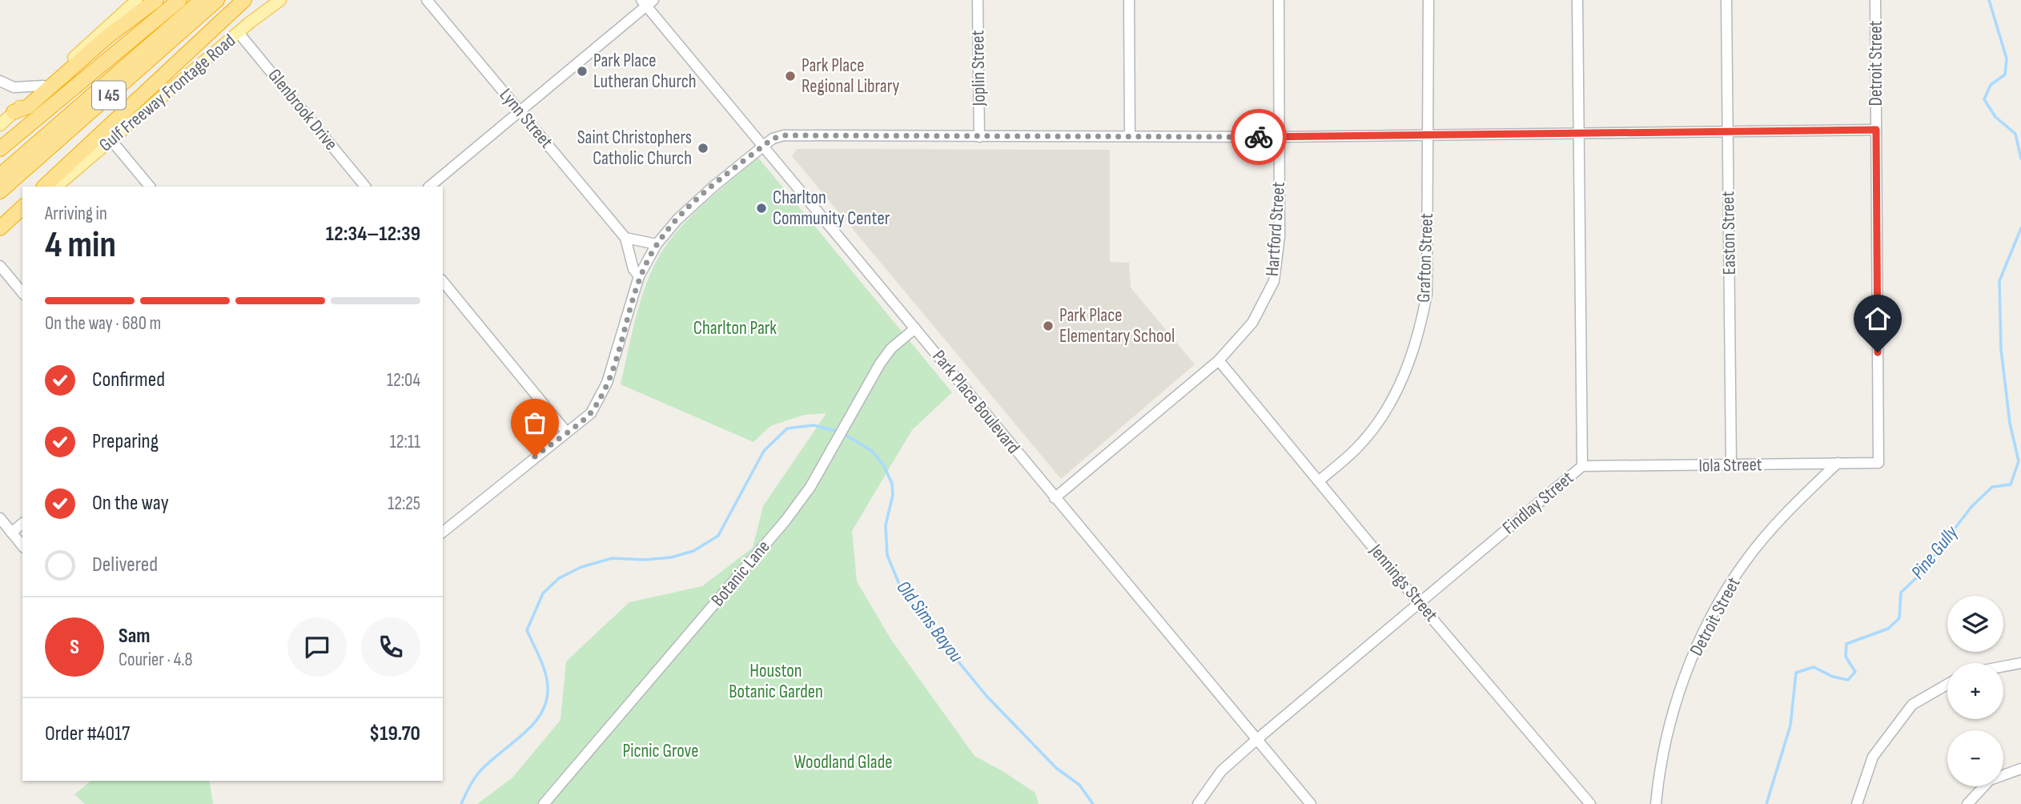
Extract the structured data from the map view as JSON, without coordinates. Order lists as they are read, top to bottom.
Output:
{
  "streets": {
    "highway": ["I 45"],
    "main road": ["Gulf Freeway Frontage Road"],
    "street": [
      "Detroit Street",
      "Joplin Street",
      "Glenbrook Drive",
      "Lynn Street",
      "Hartford Street",
      "Easton Street",
      "Grafton Street",
      "Park Place Boulevard",
      "Iola Street",
      "Findlay Street",
      "Botanic Lane",
      "Jennings Street"
    ]
  },
  "crossings": [
    ["Detroit Street", "Iola Street"],
    ["Gulf Freeway Frontage Road", "Glenbrook Drive"],
    ["Hartford Street", "Park Place Boulevard"],
    ["Hartford Street", "Jennings Street"],
    ["Easton Street", "Iola Street"],
    ["Grafton Street", "Jennings Street"],
    ["Park Place Boulevard", "Findlay Street"],
    ["Park Place Boulevard", "Botanic Lane"],
    ["Iola Street", "Findlay Street"],
    ["Findlay Street", "Jennings Street"]
  ],
  "water": ["Pine Gully", "Old Sims Bayou"],
  "parks": [
    "Charlton Park",
    "Houston Botanic Garden",
    "Picnic Grove",
    "Woodland Glade"
  ],
  "places": [
    "Park Place Lutheran Church",
    "Park Place Regional Library",
    "Saint Christophers Catholic Church",
    "Charlton Community Center",
    "Park Place Elementary School"
  ],
  "page": {
    "heading": ["4 min", "Arriving in", "12:34–12:39"],
    "panel": [
      "Sam",
      "Courier · 4.8",
      "Order #4017",
      "$19.70"
    ],
    "bar": "On the way · 680 m",
    "list": [
      ["Confirmed", "12:04"],
      ["Preparing", "12:11"],
      ["On the way", "12:25"],
      "Delivered"
    ],
    "map_buttons": ["+", "−"],
    "round": "S"
  }
}
